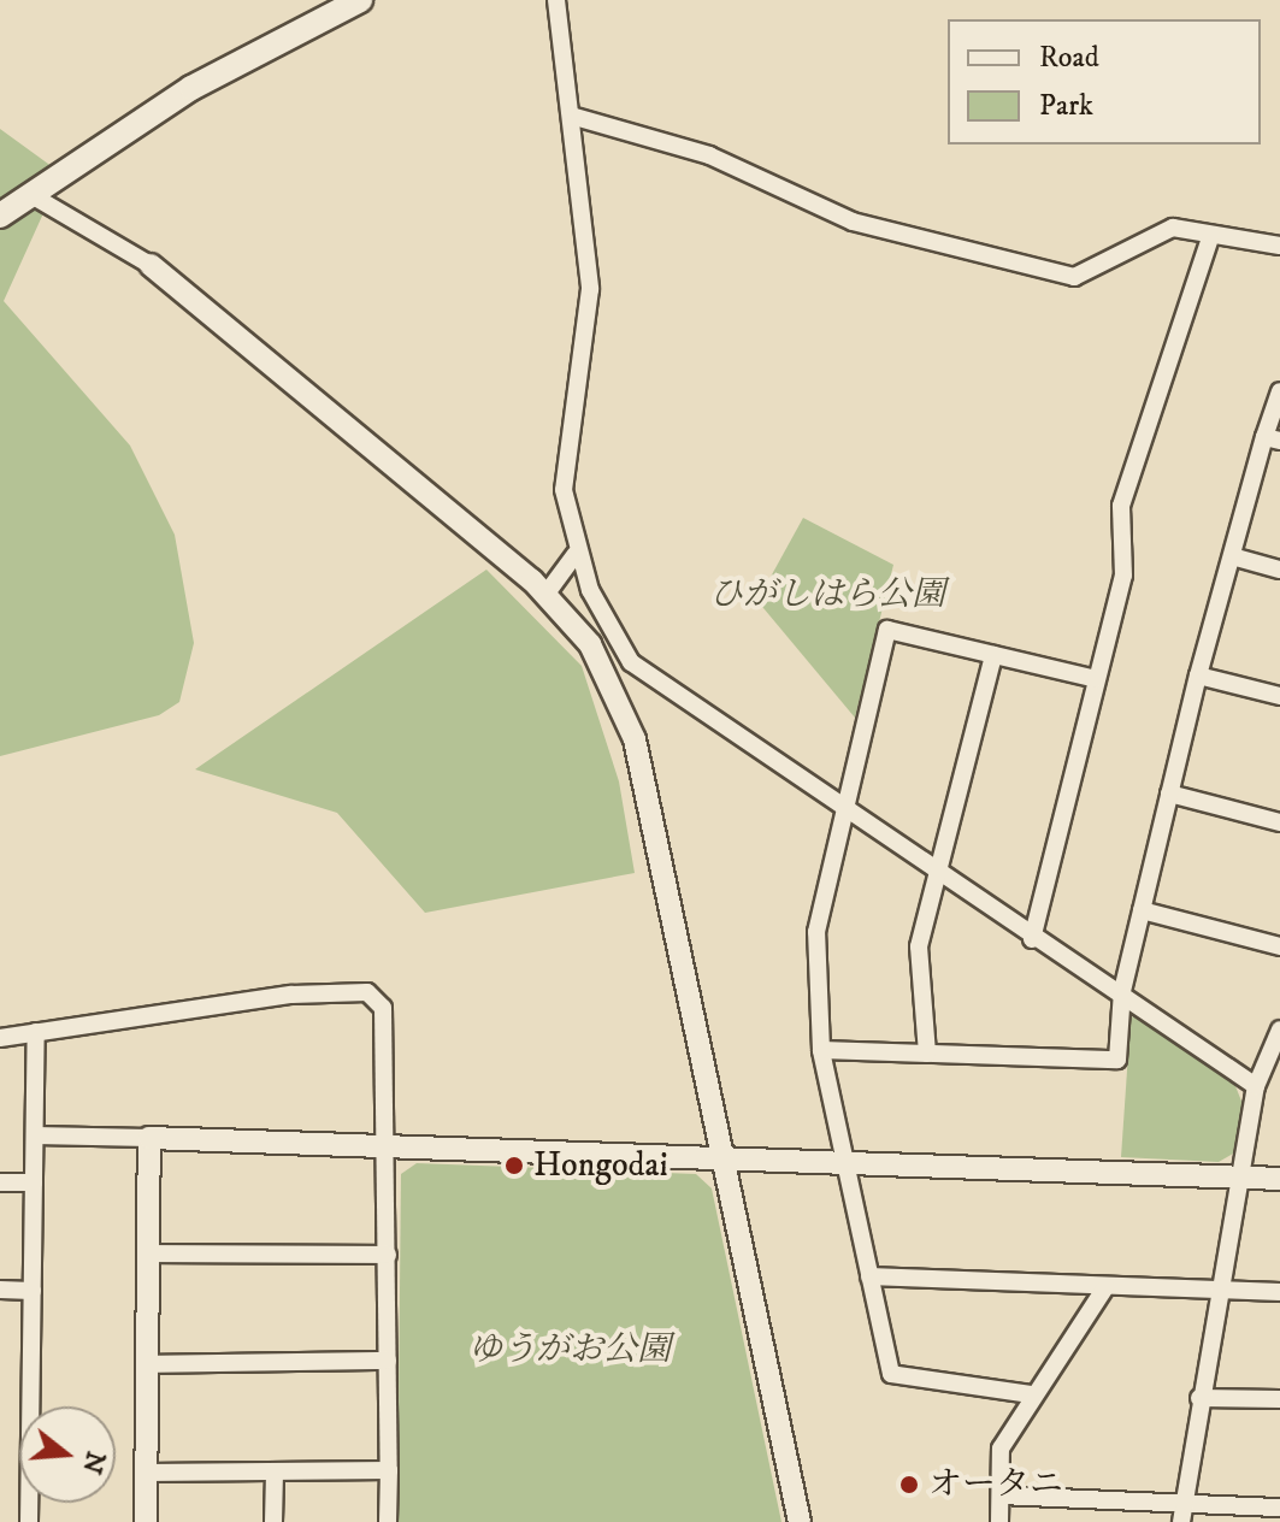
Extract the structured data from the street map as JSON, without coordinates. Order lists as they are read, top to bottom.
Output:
{
  "parks": ["ひがしはら公園", "ゆうがお公園"],
  "places": ["Hongodai", "オータニ"],
  "legend": ["Road", "Park"],
  "north": "right"
}
